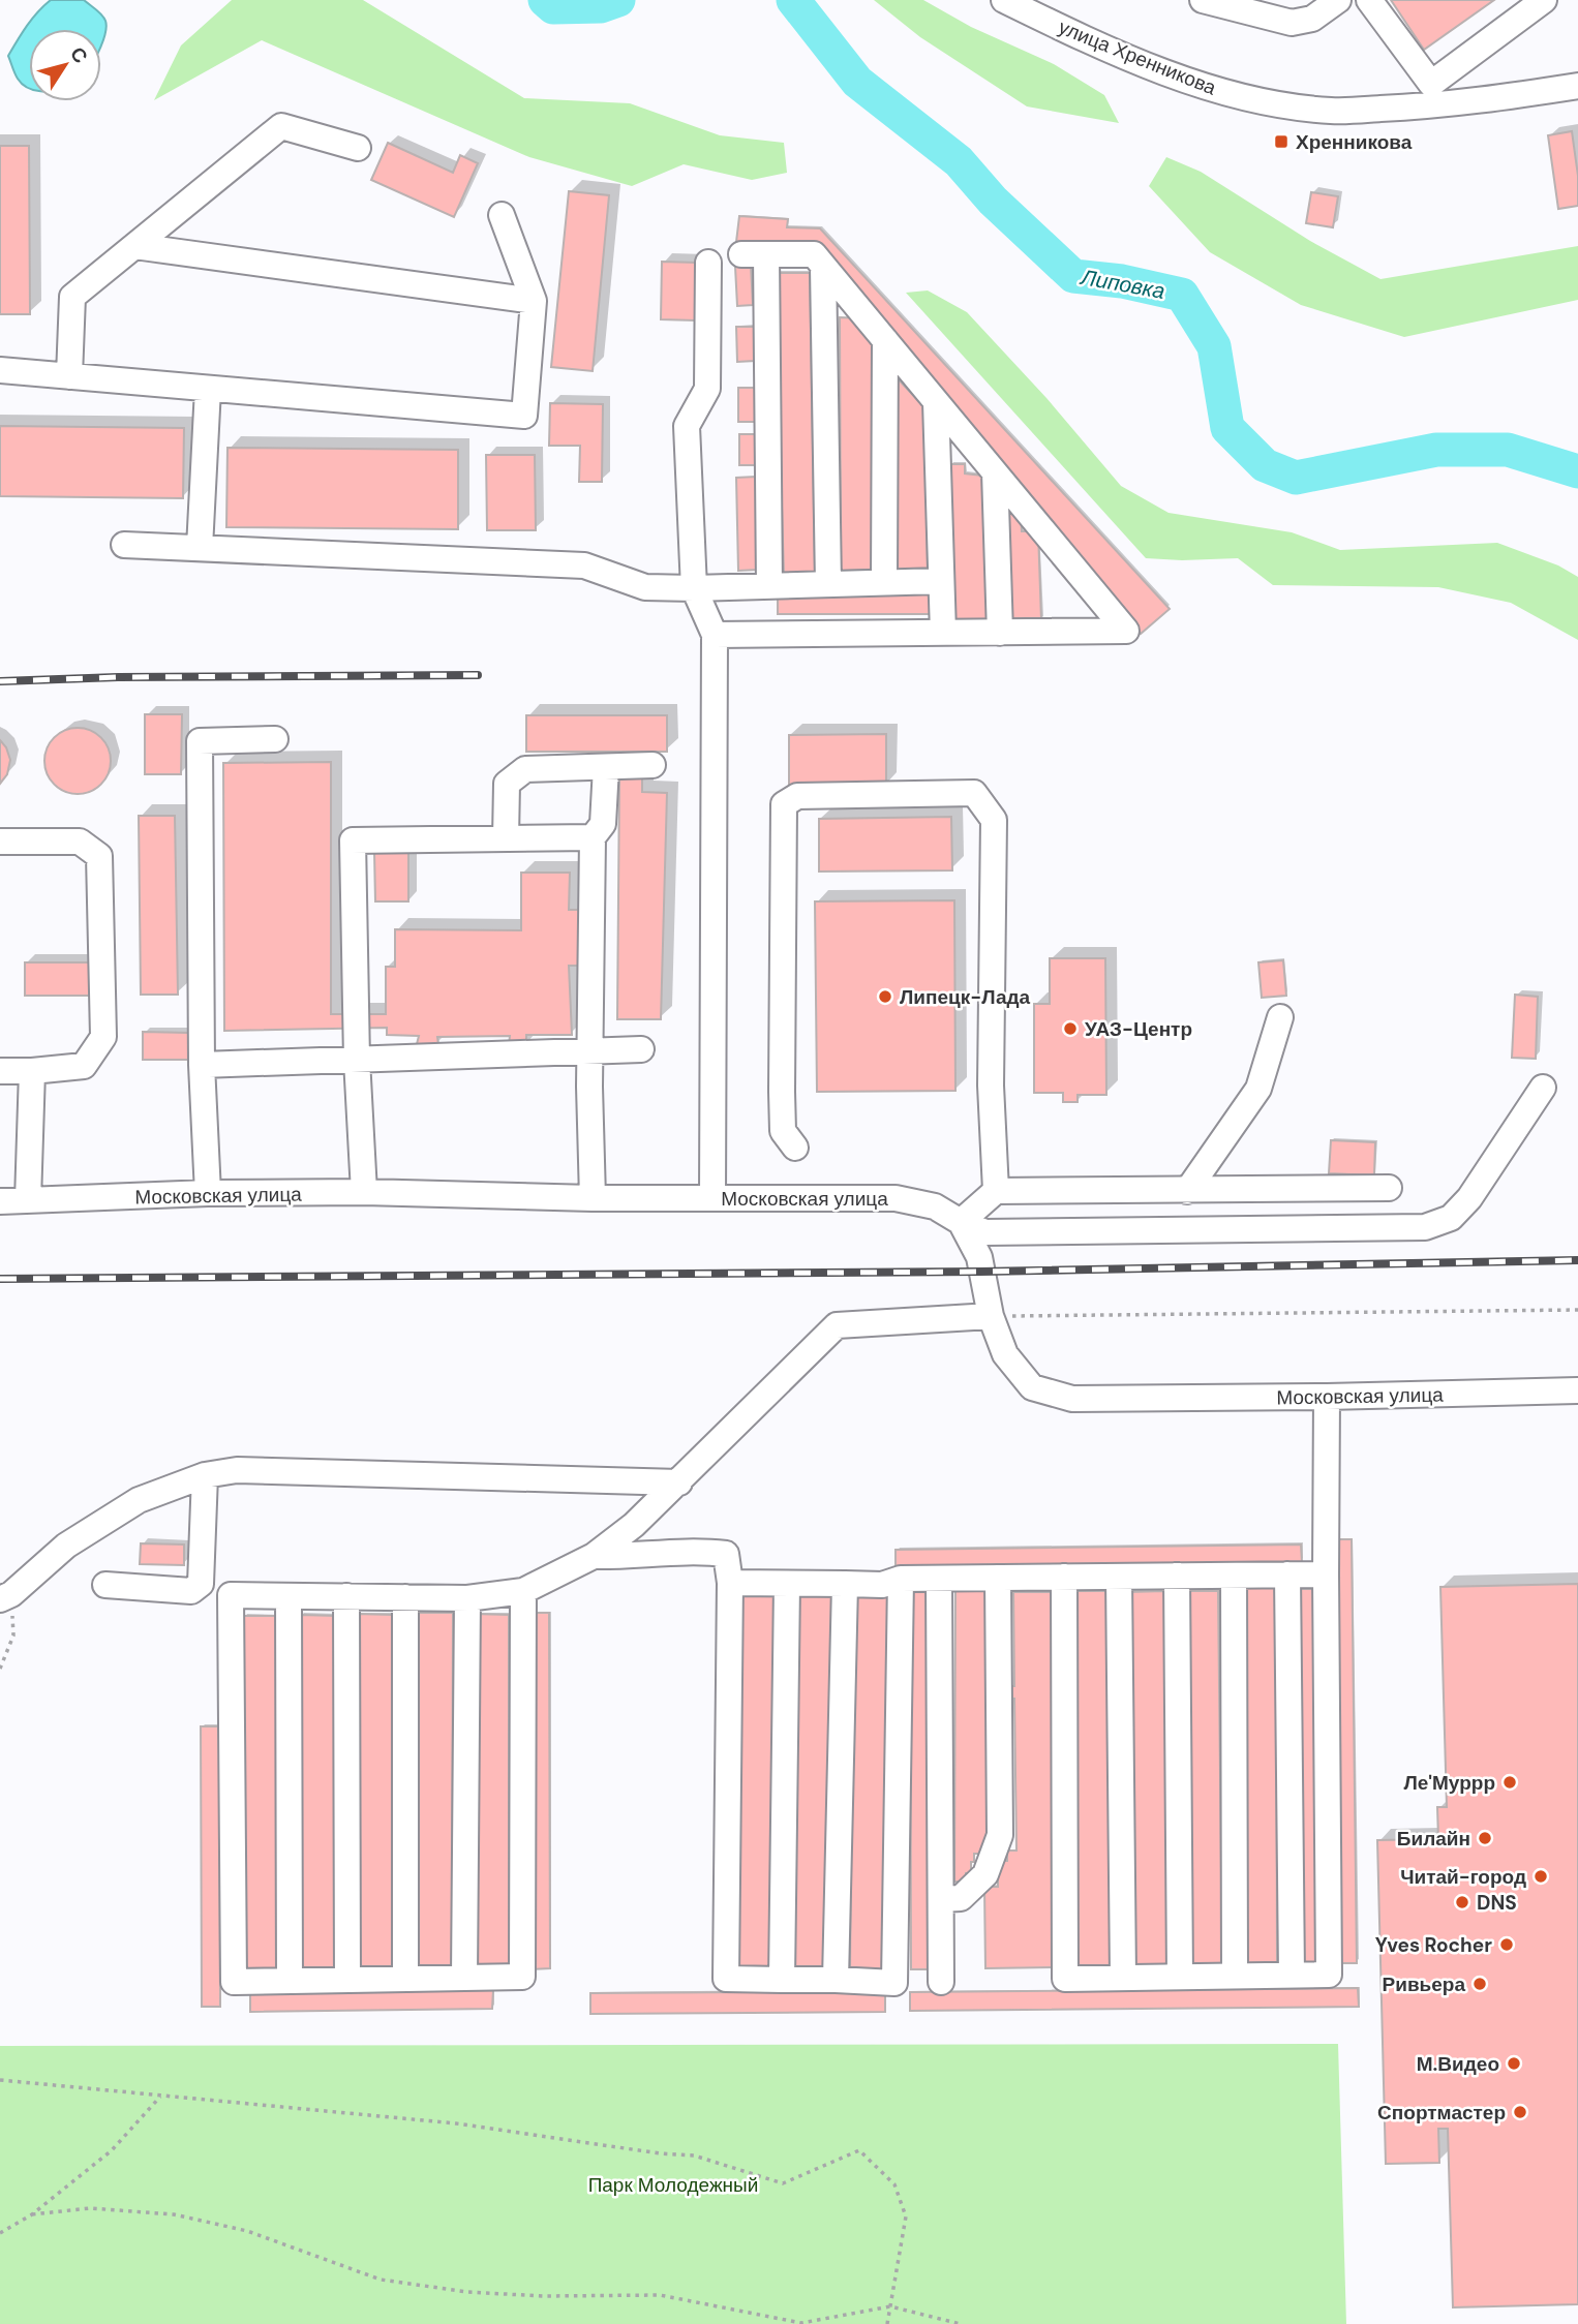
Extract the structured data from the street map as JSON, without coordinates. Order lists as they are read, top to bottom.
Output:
{
  "streets": {
    "street": ["улица Хренникова", "Московская улица"]
  },
  "water": ["Липовка"],
  "parks": ["Парк Молодежный"],
  "places": {
    "transit": ["Хренникова"],
    "other": [
      "Липецк-Лада",
      "УАЗ-Центр",
      "Ле'Муррр",
      "Билайн",
      "Читай-город",
      "DNS",
      "Yves Rocher",
      "Ривьера",
      "М.Видео",
      "Спортмастер"
    ]
  },
  "north": "top right"
}
